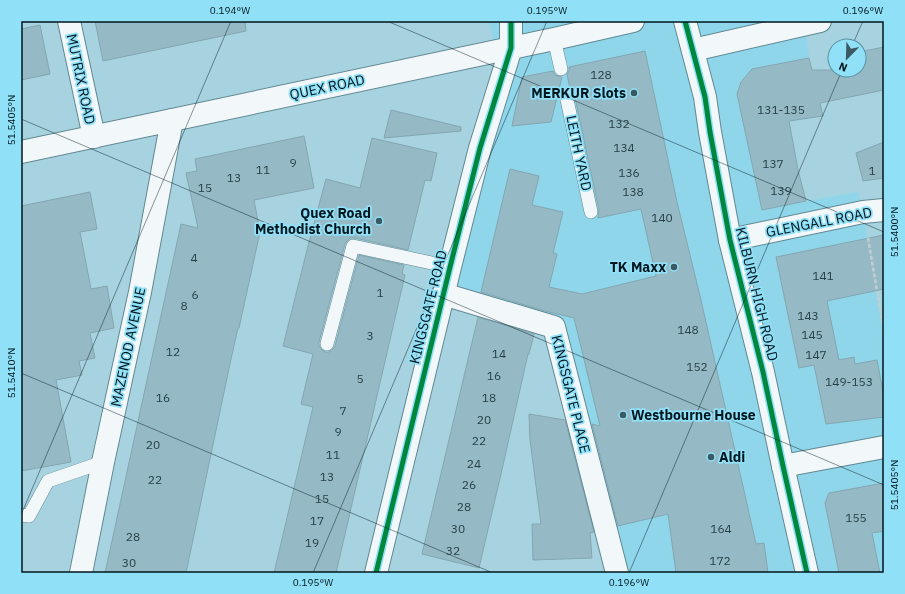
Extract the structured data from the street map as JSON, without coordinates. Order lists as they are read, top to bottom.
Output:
{
  "streets": {
    "street": [
      "MUTRIX ROAD",
      "QUEX ROAD",
      "GLENGALL ROAD",
      "KILBURN HIGH ROAD",
      "KINGSGATE ROAD",
      "MAZENOD AVENUE",
      "KINGSGATE PLACE"
    ],
    "lane": ["LEITH YARD"]
  },
  "crossings": [
    ["MUTRIX ROAD", "QUEX ROAD"],
    ["QUEX ROAD", "KINGSGATE ROAD"],
    ["QUEX ROAD", "MAZENOD AVENUE"],
    ["GLENGALL ROAD", "KILBURN HIGH ROAD"],
    ["KINGSGATE ROAD", "KINGSGATE PLACE"]
  ],
  "places": [
    "MERKUR Slots",
    "Quex Road Methodist Church",
    "TK Maxx",
    "Westbourne House",
    "Aldi"
  ],
  "house_numbers": [
    "128",
    "131-135",
    "132",
    "134",
    "9",
    "137",
    "11",
    "1",
    "136",
    "13",
    "15",
    "139",
    "138",
    "140",
    "4",
    "141",
    "1",
    "6",
    "8",
    "143",
    "148",
    "145",
    "3",
    "12",
    "14",
    "147",
    "152",
    "16",
    "5",
    "149-153",
    "16",
    "18",
    "7",
    "20",
    "9",
    "22",
    "20",
    "11",
    "24",
    "13",
    "22",
    "26",
    "15",
    "28",
    "155",
    "17",
    "30",
    "164",
    "28",
    "19",
    "32",
    "172",
    "30"
  ],
  "north": "bottom left",
  "coordinates": [
    "0.194°W",
    "0.195°W",
    "0.196°W",
    "51.5405°N",
    "51.5400°N",
    "51.5410°N"
  ]
}
